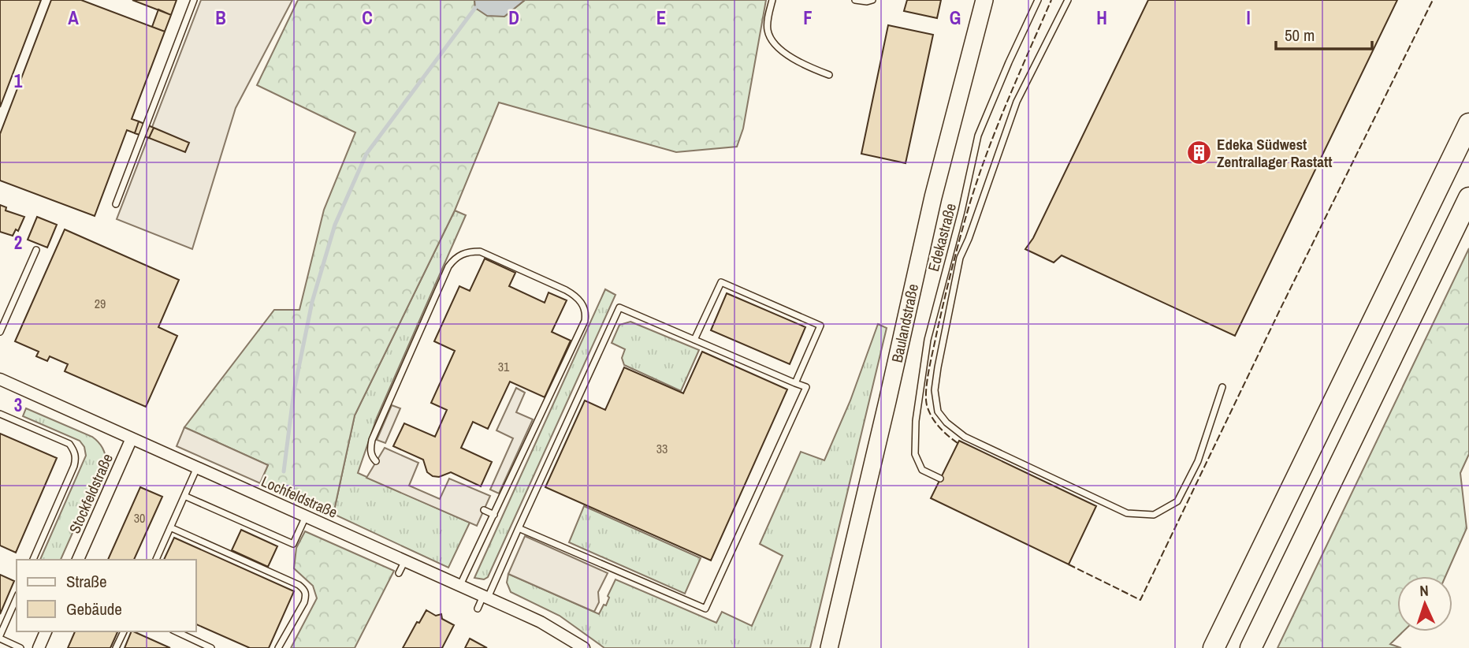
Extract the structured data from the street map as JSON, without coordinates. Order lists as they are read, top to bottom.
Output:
{
  "streets": {
    "street": ["Baulandstraße", "Stockfeldstraße", "Lochfeldstraße"],
    "lane": ["Edekastraße"]
  },
  "crossings": [
    ["Stockfeldstraße", "Lochfeldstraße"]
  ],
  "places": {
    "building": ["Edeka Südwest Zentrallager Rastatt"]
  },
  "house_numbers": [
    "29",
    "31",
    "33",
    "30"
  ],
  "legend": ["Straße", "Gebäude"],
  "scale_bar": "50 m",
  "north": "top",
  "grid": {
    "columns": [
      "A",
      "B",
      "C",
      "D",
      "E",
      "F",
      "G",
      "H",
      "I"
    ],
    "rows": ["1", "2", "3"]
  }
}
